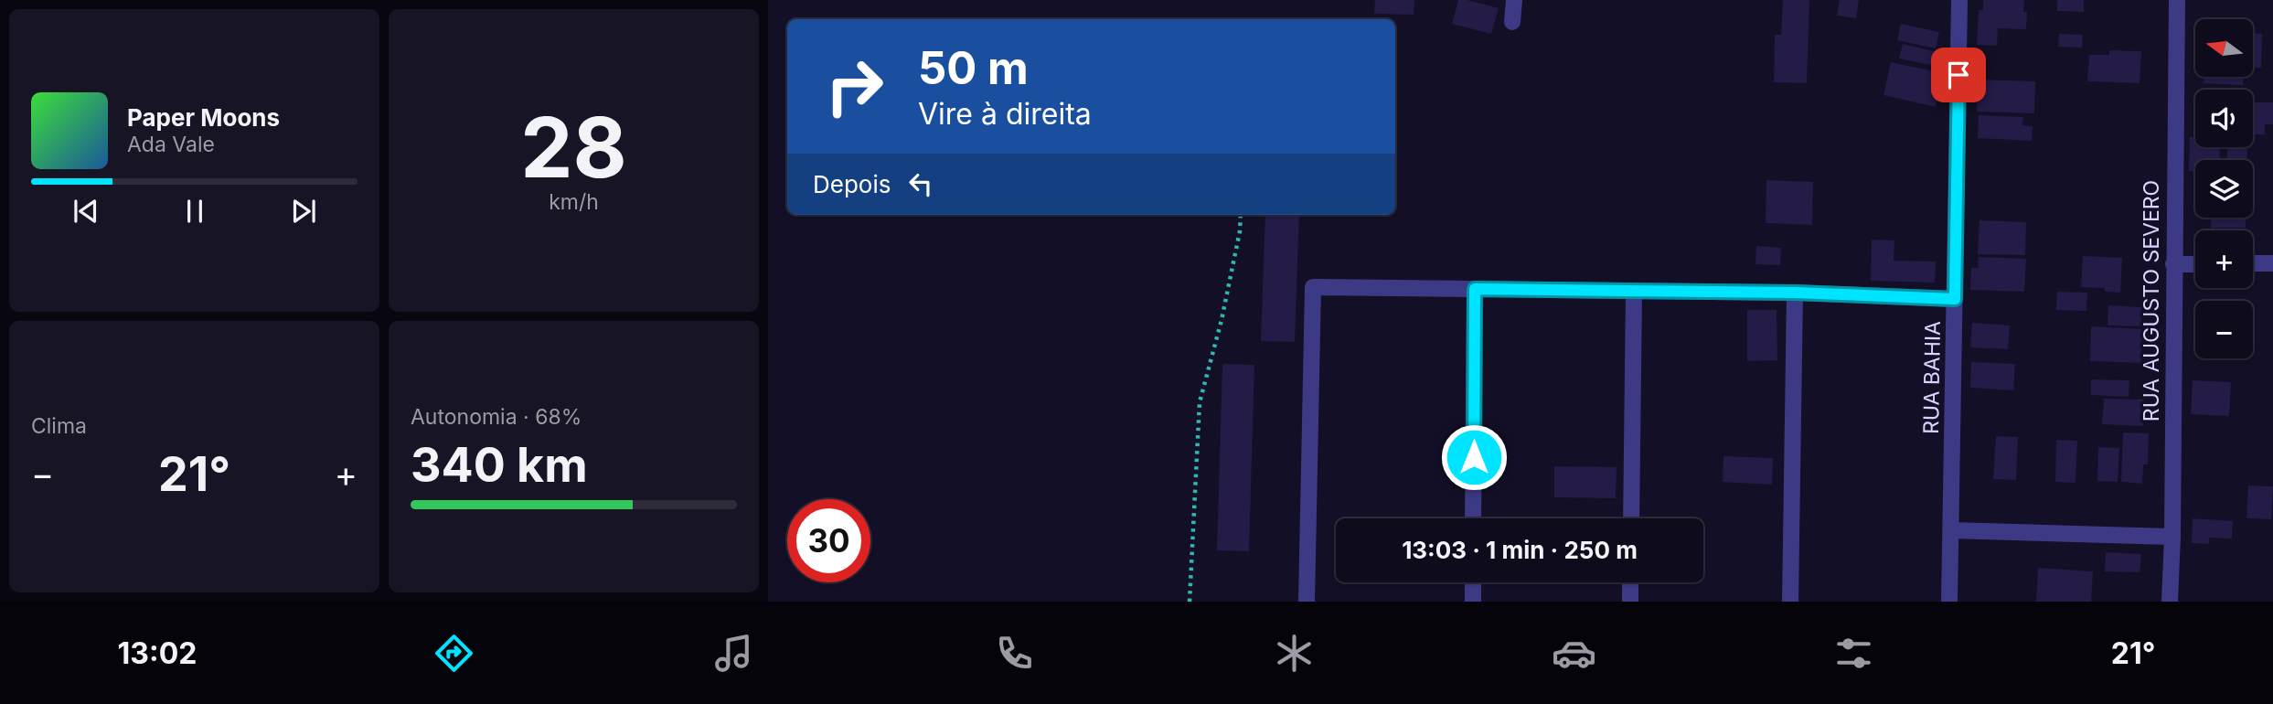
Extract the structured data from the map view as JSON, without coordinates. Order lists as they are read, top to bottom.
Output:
{
  "streets": {
    "street": ["RUA AUGUSTO SEVERO", "RUA BAHIA"]
  },
  "north": "left",
  "page": {
    "tile": [
      ["28", "km/h"],
      "Clima",
      ["Autonomia · 68%", "340 km"]
    ],
    "map_buttons": ["+", "−"],
    "turn": ["50 m", "Vire à direita"],
    "song": ["Paper Moons", "Ada Vale"],
    "then": "Depois",
    "heat": ["−", "21°", "+"],
    "limit": "30",
    "trip": "13:03 · 1 min · 250 m",
    "tabs": ["13:02", "21°"]
  }
}
